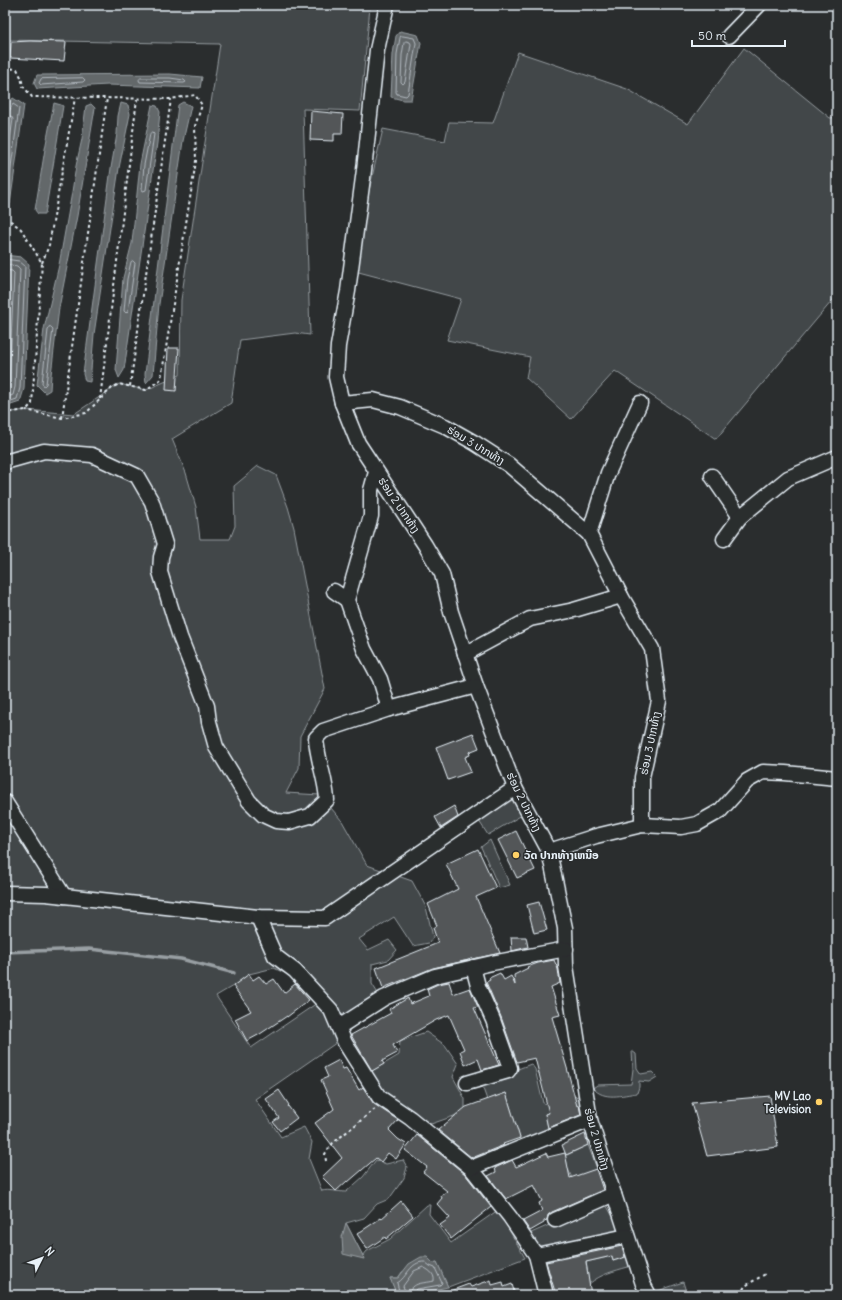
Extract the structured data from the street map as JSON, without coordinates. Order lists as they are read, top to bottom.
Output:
{
  "streets": {
    "street": ["ຮ່ອມ 3 ປາກທ້າງ", "ຮ່ອມ 2 ປາກທ້າງ"]
  },
  "crossings": [
    ["ຮ່ອມ 3 ປາກທ້າງ", "ຮ່ອມ 2 ປາກທ້າງ"]
  ],
  "places": ["ວັດ ປາກທ້າງເຫນືອ", "MV Lao Television"],
  "scale_bar": "50 m",
  "north": "top right"
}
